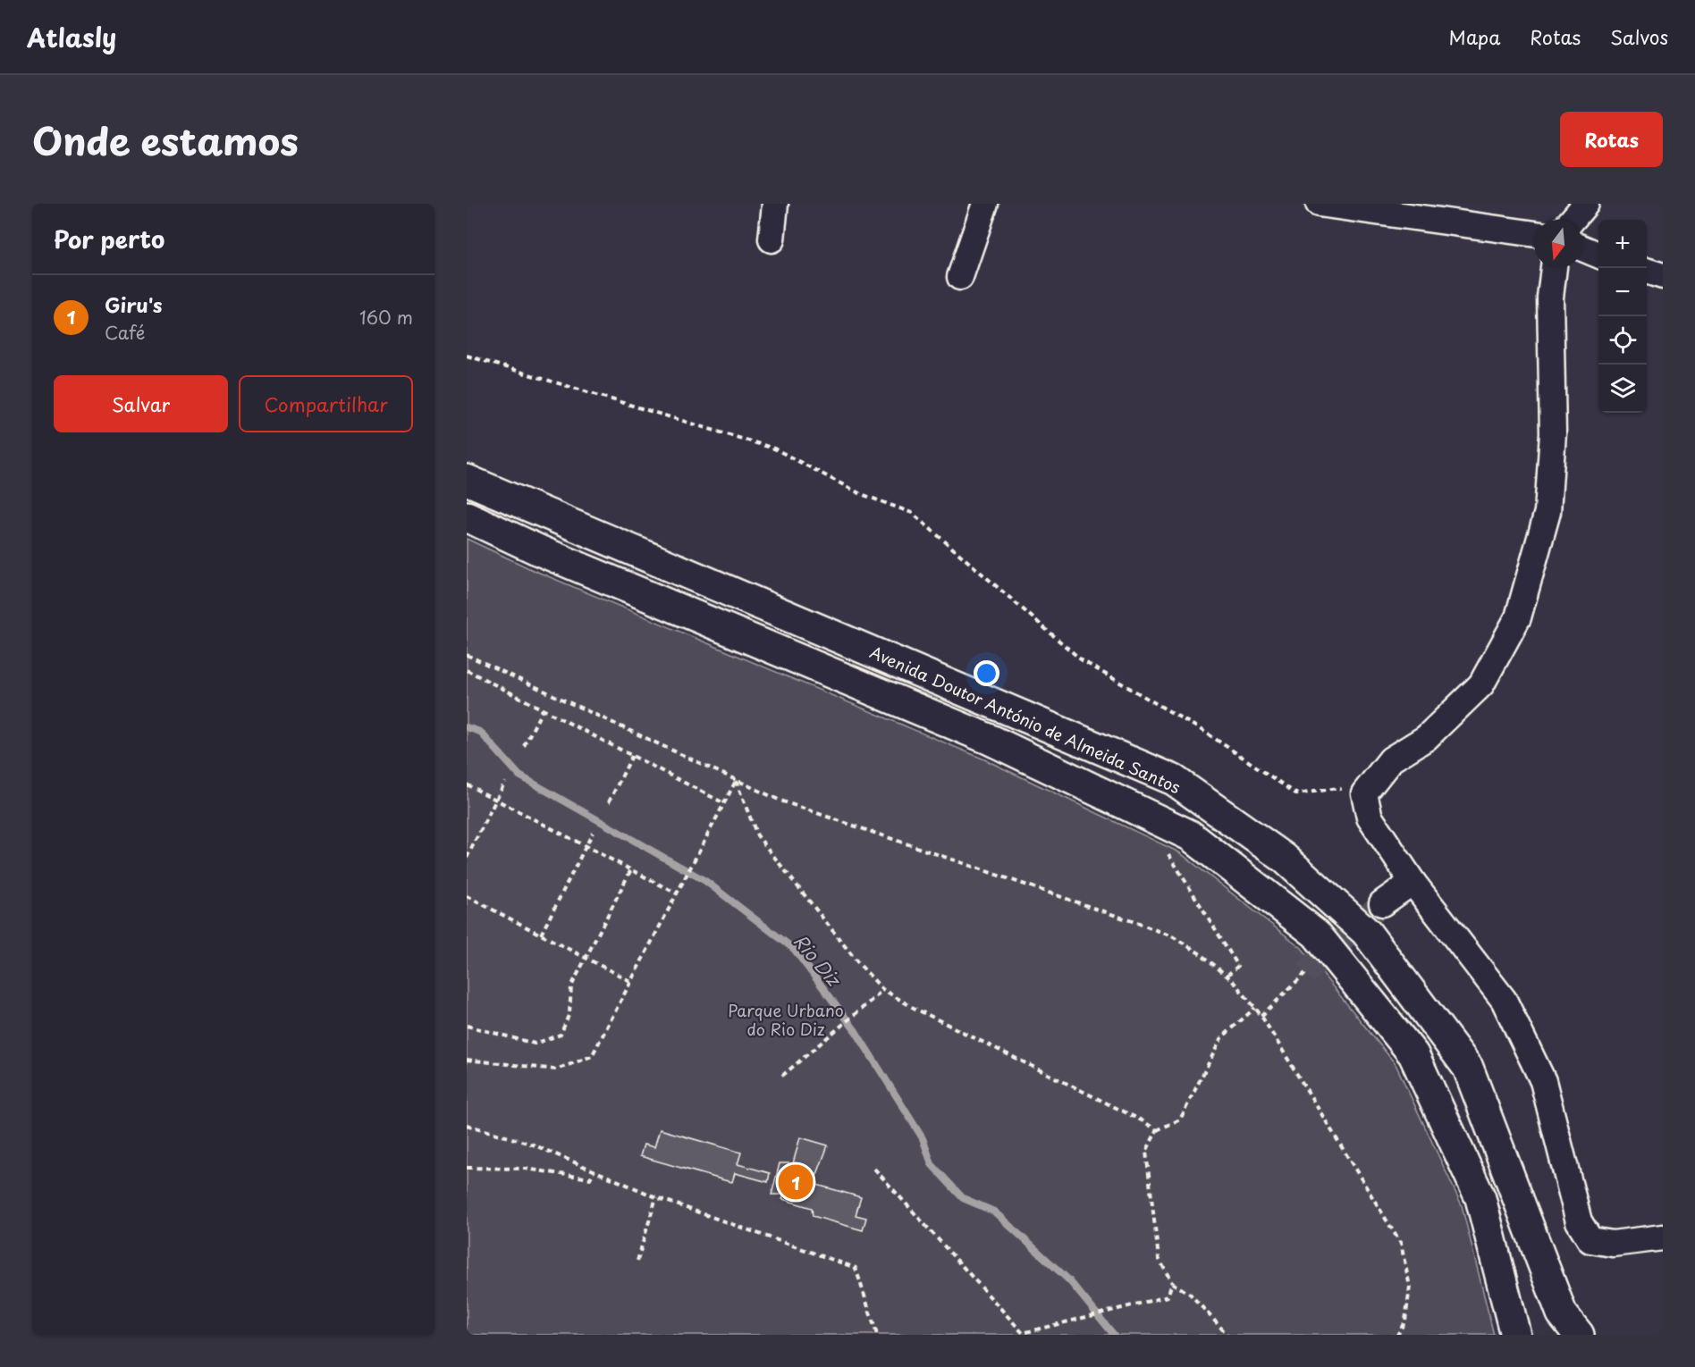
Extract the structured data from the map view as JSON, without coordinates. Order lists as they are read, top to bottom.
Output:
{
  "streets": {
    "highway": ["Avenida Doutor António de Almeida Santos"]
  },
  "water": ["Rio Diz"],
  "parks": ["Parque Urbano do Rio Diz"],
  "north": "bottom",
  "page": {
    "header": "Atlasly",
    "nav": ["Mapa", "Rotas", "Salvos"],
    "title": "Onde estamos",
    "buttons": [
      "Rotas",
      ["Salvar", "Compartilhar"]
    ],
    "heading": "Por perto",
    "map_buttons": ["+", "−"],
    "list": [
      {
        "mark": "1",
        "name": "Giru's",
        "note": "Café",
        "value": "160 m"
      }
    ],
    "pins": "1"
  }
}
